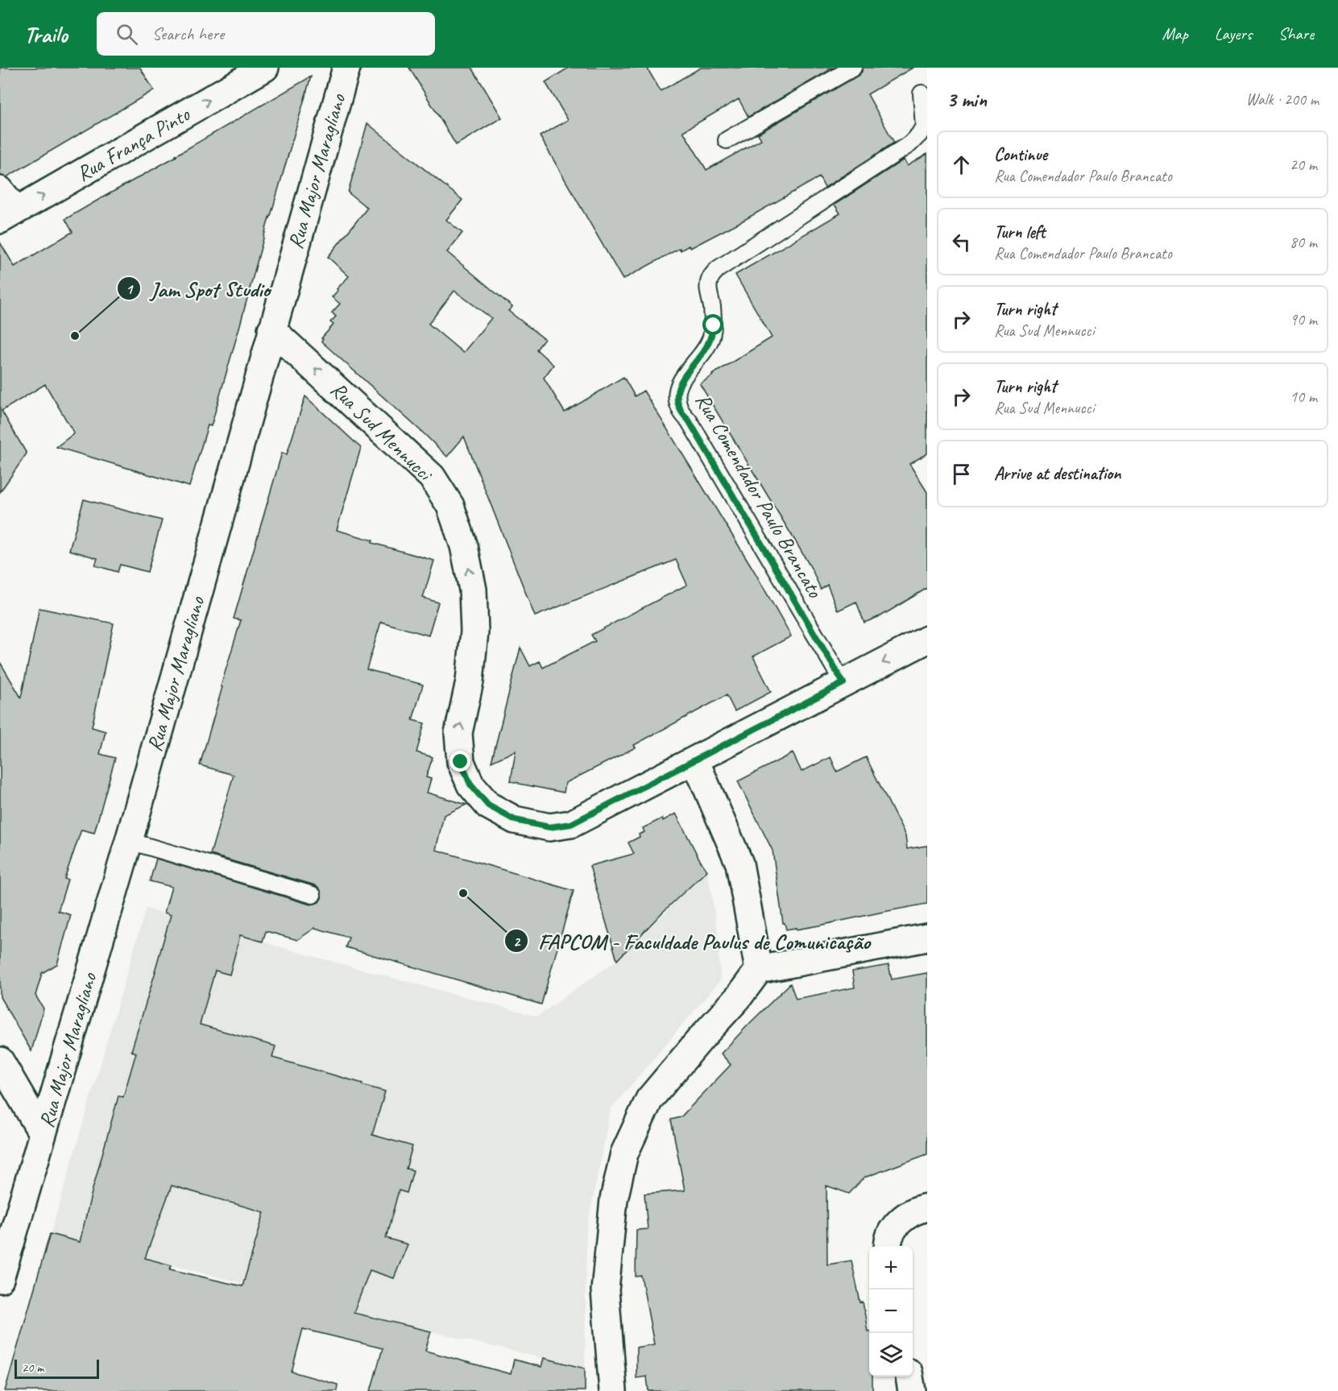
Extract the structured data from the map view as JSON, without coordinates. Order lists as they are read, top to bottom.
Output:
{
  "streets": {
    "street": ["Rua França Pinto", "Rua Major Maragliano", "Rua Sud Mennucci"],
    "lane": ["Rua Comendador Paulo Brancato"]
  },
  "crossings": [
    ["Rua Major Maragliano", "Rua Sud Mennucci"],
    ["Rua Sud Mennucci", "Rua Comendador Paulo Brancato"]
  ],
  "one_way": ["Rua França Pinto"],
  "places": ["Jam Spot Studio", "FAPCOM - Faculdade Paulus de Comunicação"],
  "scale_bar": "20 m",
  "page": {
    "header": "Trailo",
    "search": "Search here",
    "nav": ["Map", "Layers", "Share"],
    "heading": ["3 min", "Walk · 200 m"],
    "list": [
      ["Continue", "Rua Comendador Paulo Brancato", "20 m"],
      ["Turn left", "Rua Comendador Paulo Brancato", "80 m"],
      ["Turn right", "Rua Sud Mennucci", "90 m"],
      ["Turn right", "Rua Sud Mennucci", "10 m"],
      "Arrive at destination"
    ],
    "map_buttons": ["+", "−"],
    "scale": "20 m"
  }
}
